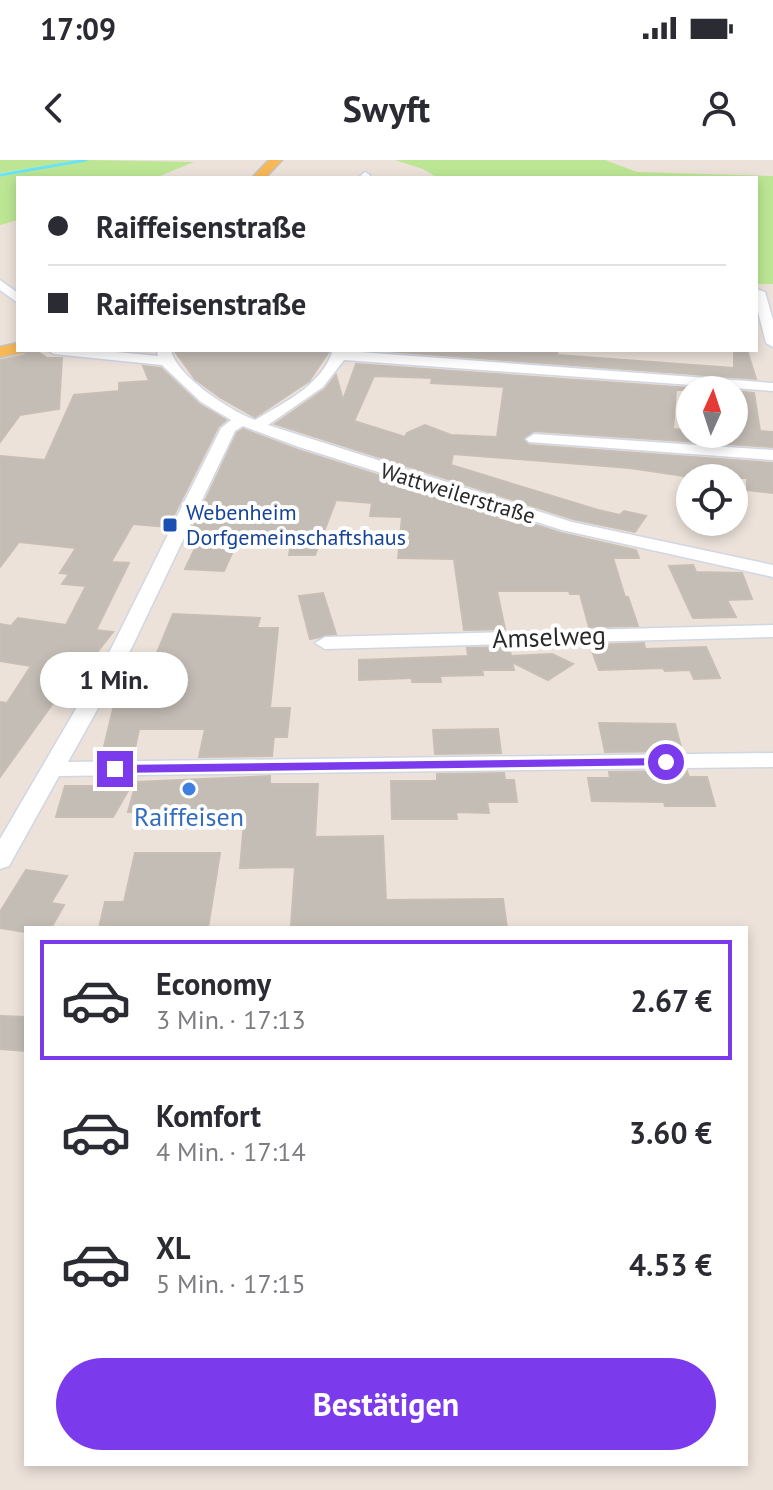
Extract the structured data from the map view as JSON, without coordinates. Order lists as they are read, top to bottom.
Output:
{
  "streets": {
    "street": ["Wattweilerstraße", "Amselweg"]
  },
  "places": {
    "transit": ["Webenheim Dorfgemeinschaftshaus"],
    "other": ["Raiffeisen"]
  },
  "north": "top",
  "page": {
    "status": "17:09",
    "header": "Swyft",
    "banner": ["Raiffeisenstraße", "Raiffeisenstraße"],
    "bubble": "1 Min.",
    "list": [
      {
        "name": "Economy",
        "note": "3 Min. · 17:13",
        "value": "2.67 €"
      },
      {
        "name": "Komfort",
        "note": "4 Min. · 17:14",
        "value": "3.60 €"
      },
      {
        "name": "XL",
        "note": "5 Min. · 17:15",
        "value": "4.53 €"
      }
    ],
    "buttons": "Bestätigen"
  }
}
